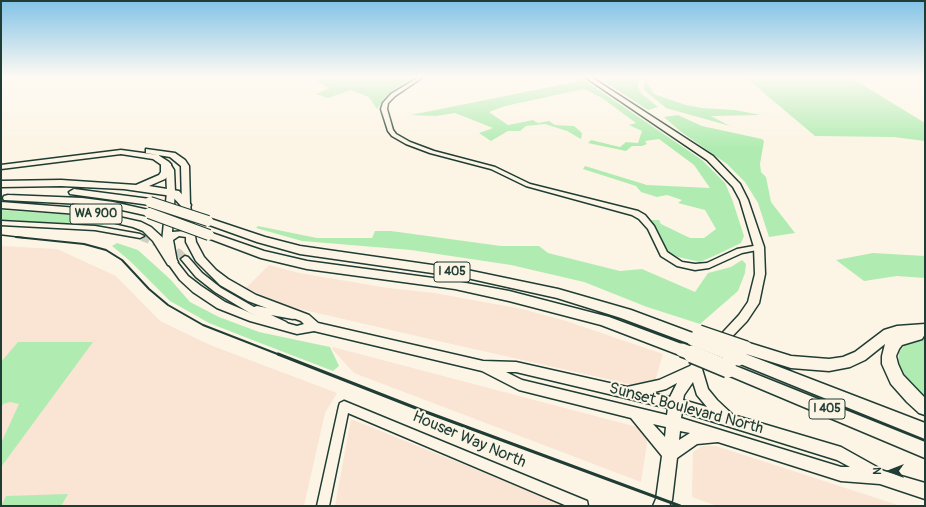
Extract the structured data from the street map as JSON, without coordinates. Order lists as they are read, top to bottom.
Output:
{
  "streets": {
    "highway": ["WA 900", "I 405"],
    "main road": ["Sunset Boulevard North"],
    "street": ["Houser Way North"]
  },
  "crossings": [
    ["WA 900", "Sunset Boulevard North"]
  ],
  "north": "left"
}
